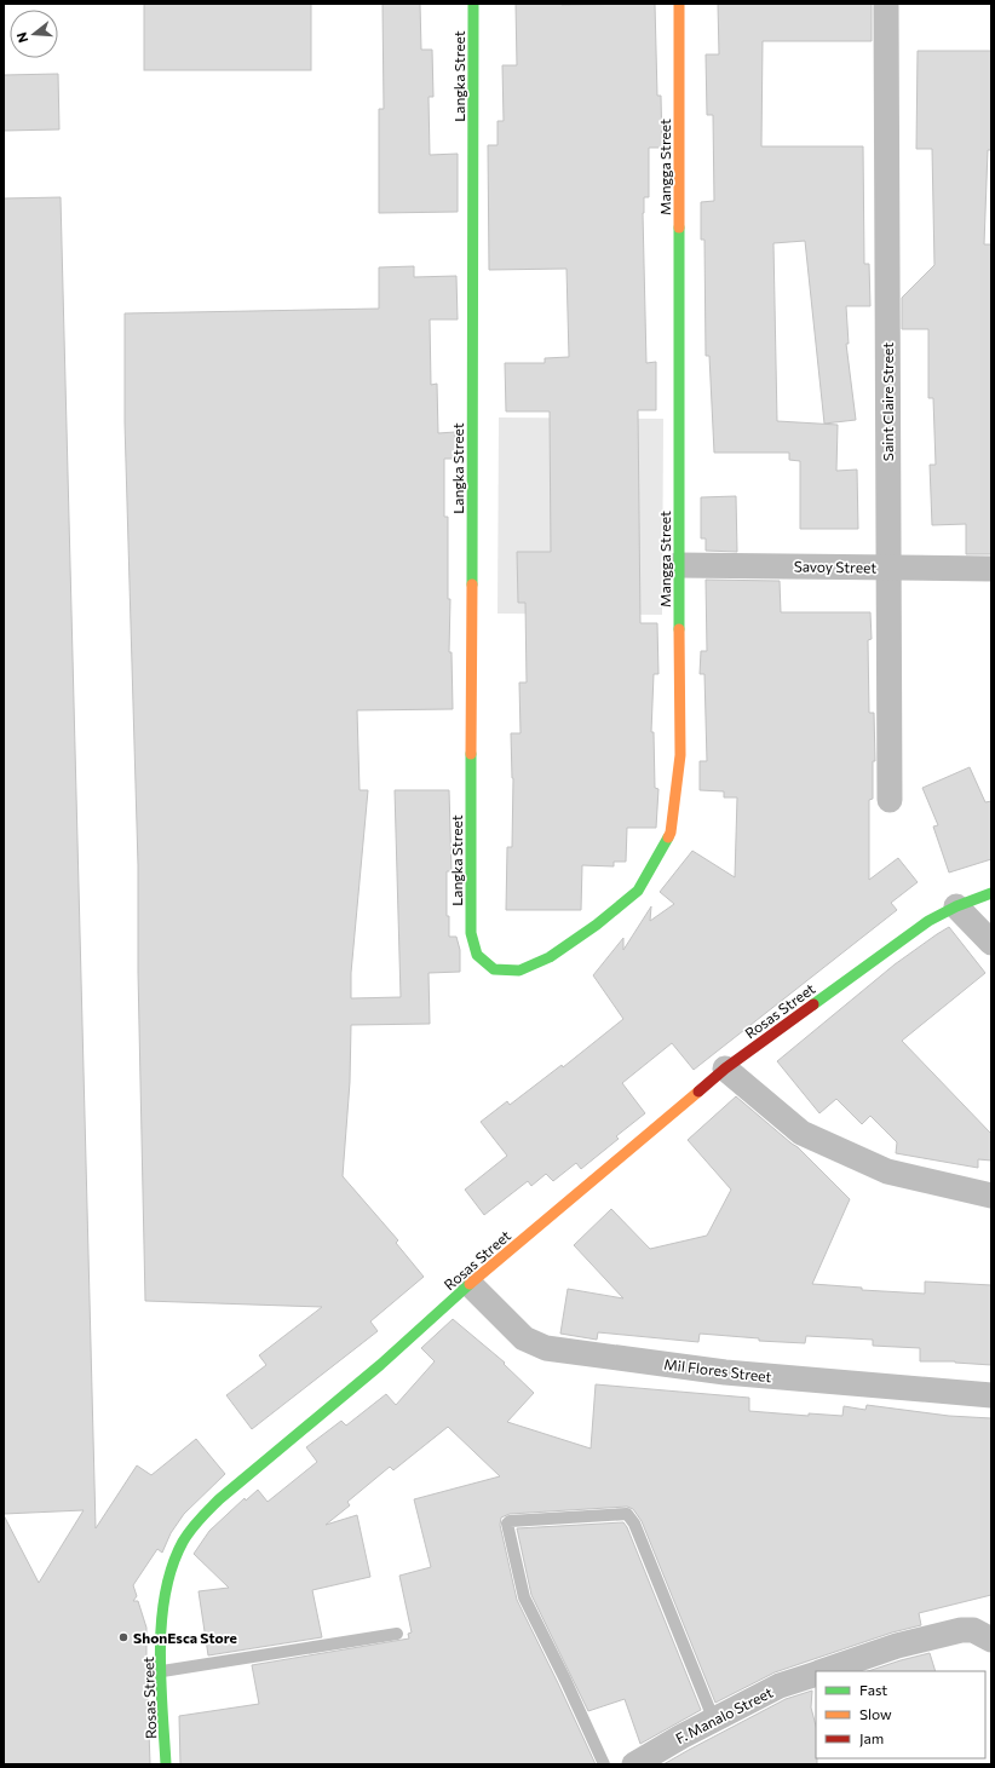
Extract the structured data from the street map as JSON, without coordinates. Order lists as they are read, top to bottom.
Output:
{
  "streets": {
    "street": [
      "Langka Street",
      "Mangga Street",
      "Saint Claire Street",
      "Savoy Street",
      "Rosas Street",
      "Mil Flores Street",
      "F. Manalo Street"
    ]
  },
  "crossings": [
    ["Langka Street", "Mangga Street"],
    ["Mangga Street", "Savoy Street"],
    ["Saint Claire Street", "Savoy Street"],
    ["Rosas Street", "Mil Flores Street"]
  ],
  "places": ["ShonEsca Store"],
  "legend": ["Fast", "Slow", "Jam"],
  "north": "left"
}
